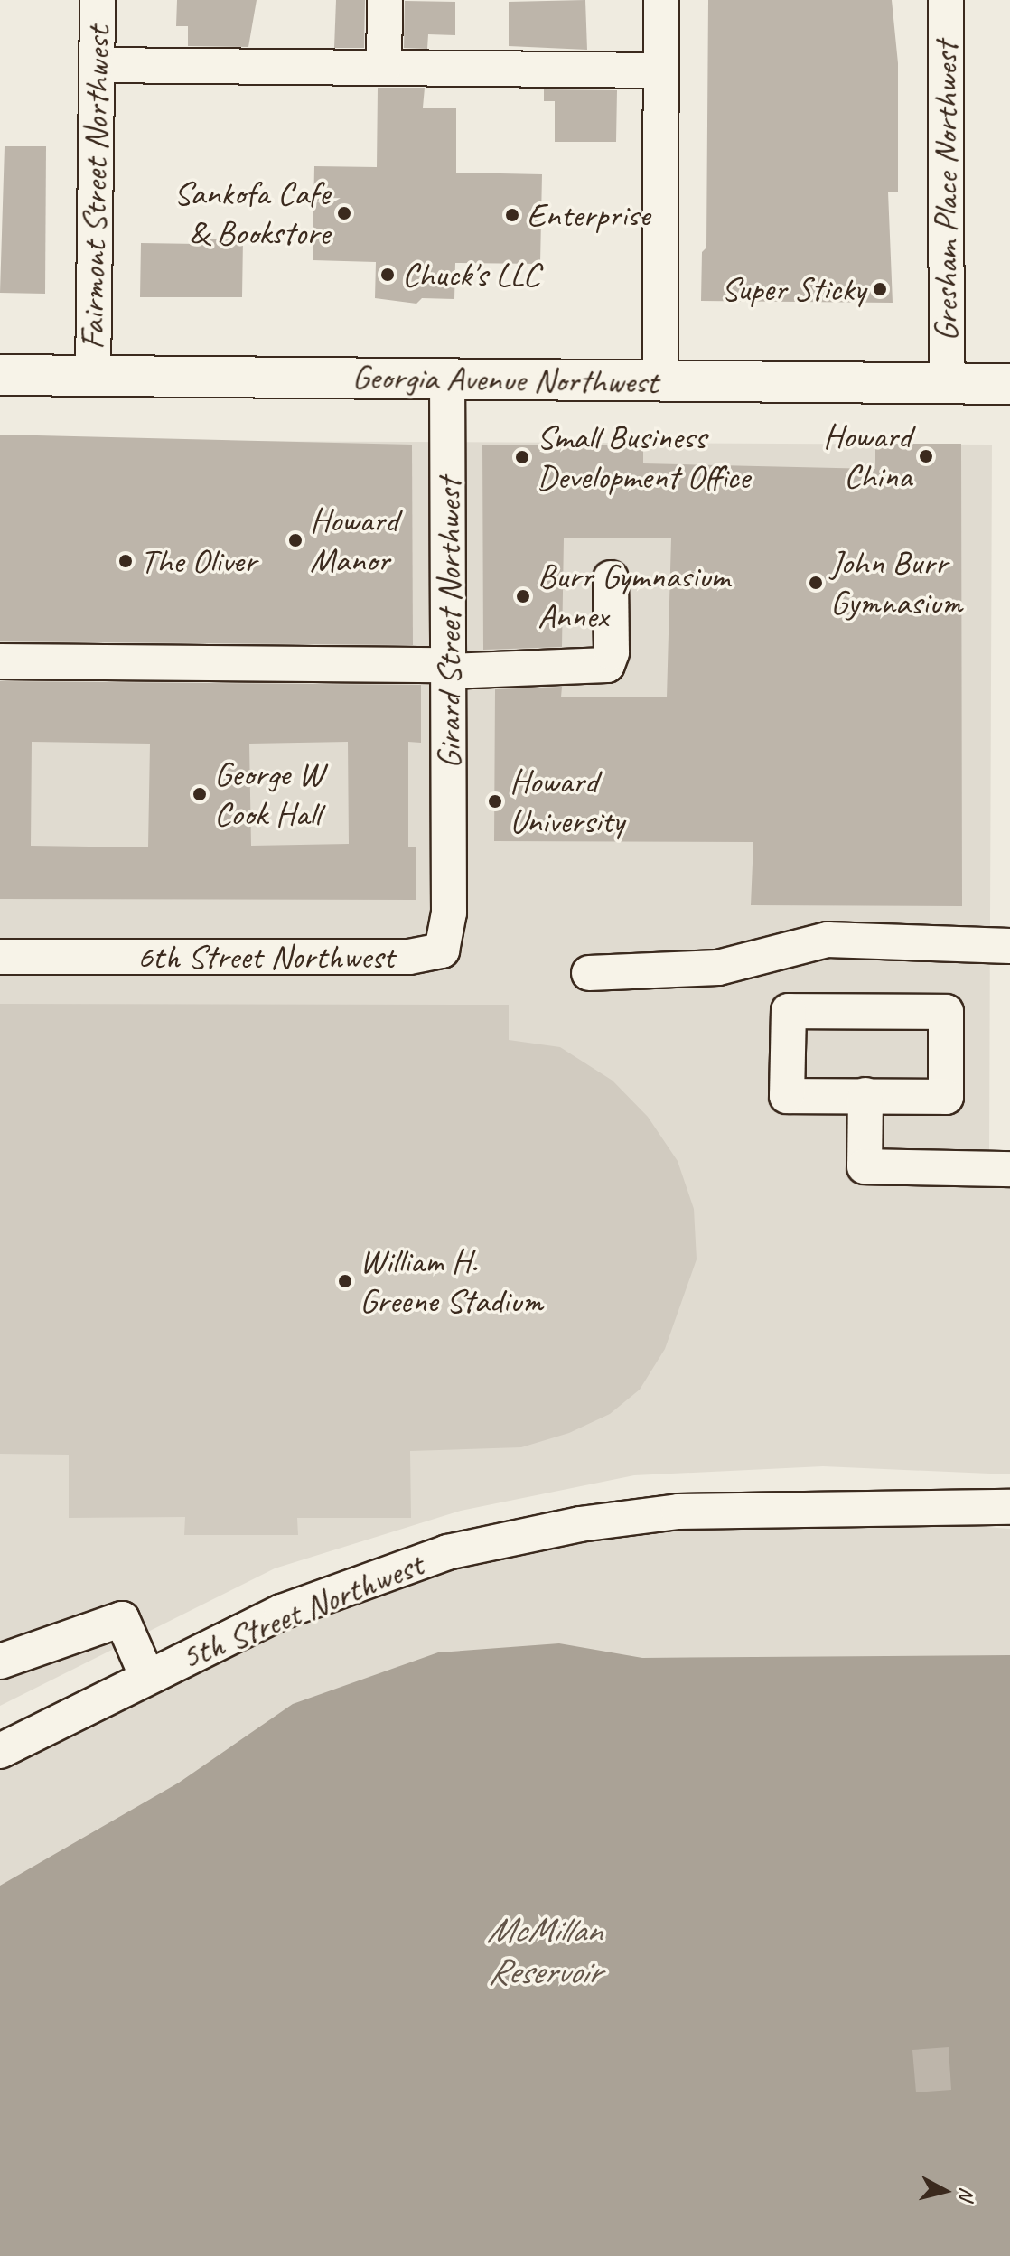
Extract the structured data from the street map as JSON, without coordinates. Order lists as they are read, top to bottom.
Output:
{
  "streets": {
    "highway": ["Georgia Avenue Northwest"],
    "street": [
      "Fairmont Street Northwest",
      "Gresham Place Northwest",
      "Girard Street Northwest",
      "6th Street Northwest",
      "5th Street Northwest"
    ]
  },
  "crossings": [
    ["Fairmont Street Northwest", "Georgia Avenue Northwest"],
    ["Gresham Place Northwest", "Georgia Avenue Northwest"],
    ["Georgia Avenue Northwest", "Girard Street Northwest"],
    ["Girard Street Northwest", "6th Street Northwest"]
  ],
  "water": ["McMillan Reservoir"],
  "places": [
    "Sankofa Cafe & Bookstore",
    "Enterprise",
    "Chuck's LLC",
    "Super Sticky",
    "Howard China",
    "Small Business Development Office",
    "Howard Manor",
    "The Oliver",
    "John Burr Gymnasium",
    "Burr Gymnasium Annex",
    "George W Cook Hall",
    "Howard University",
    "William H. Greene Stadium"
  ],
  "north": "right"
}
